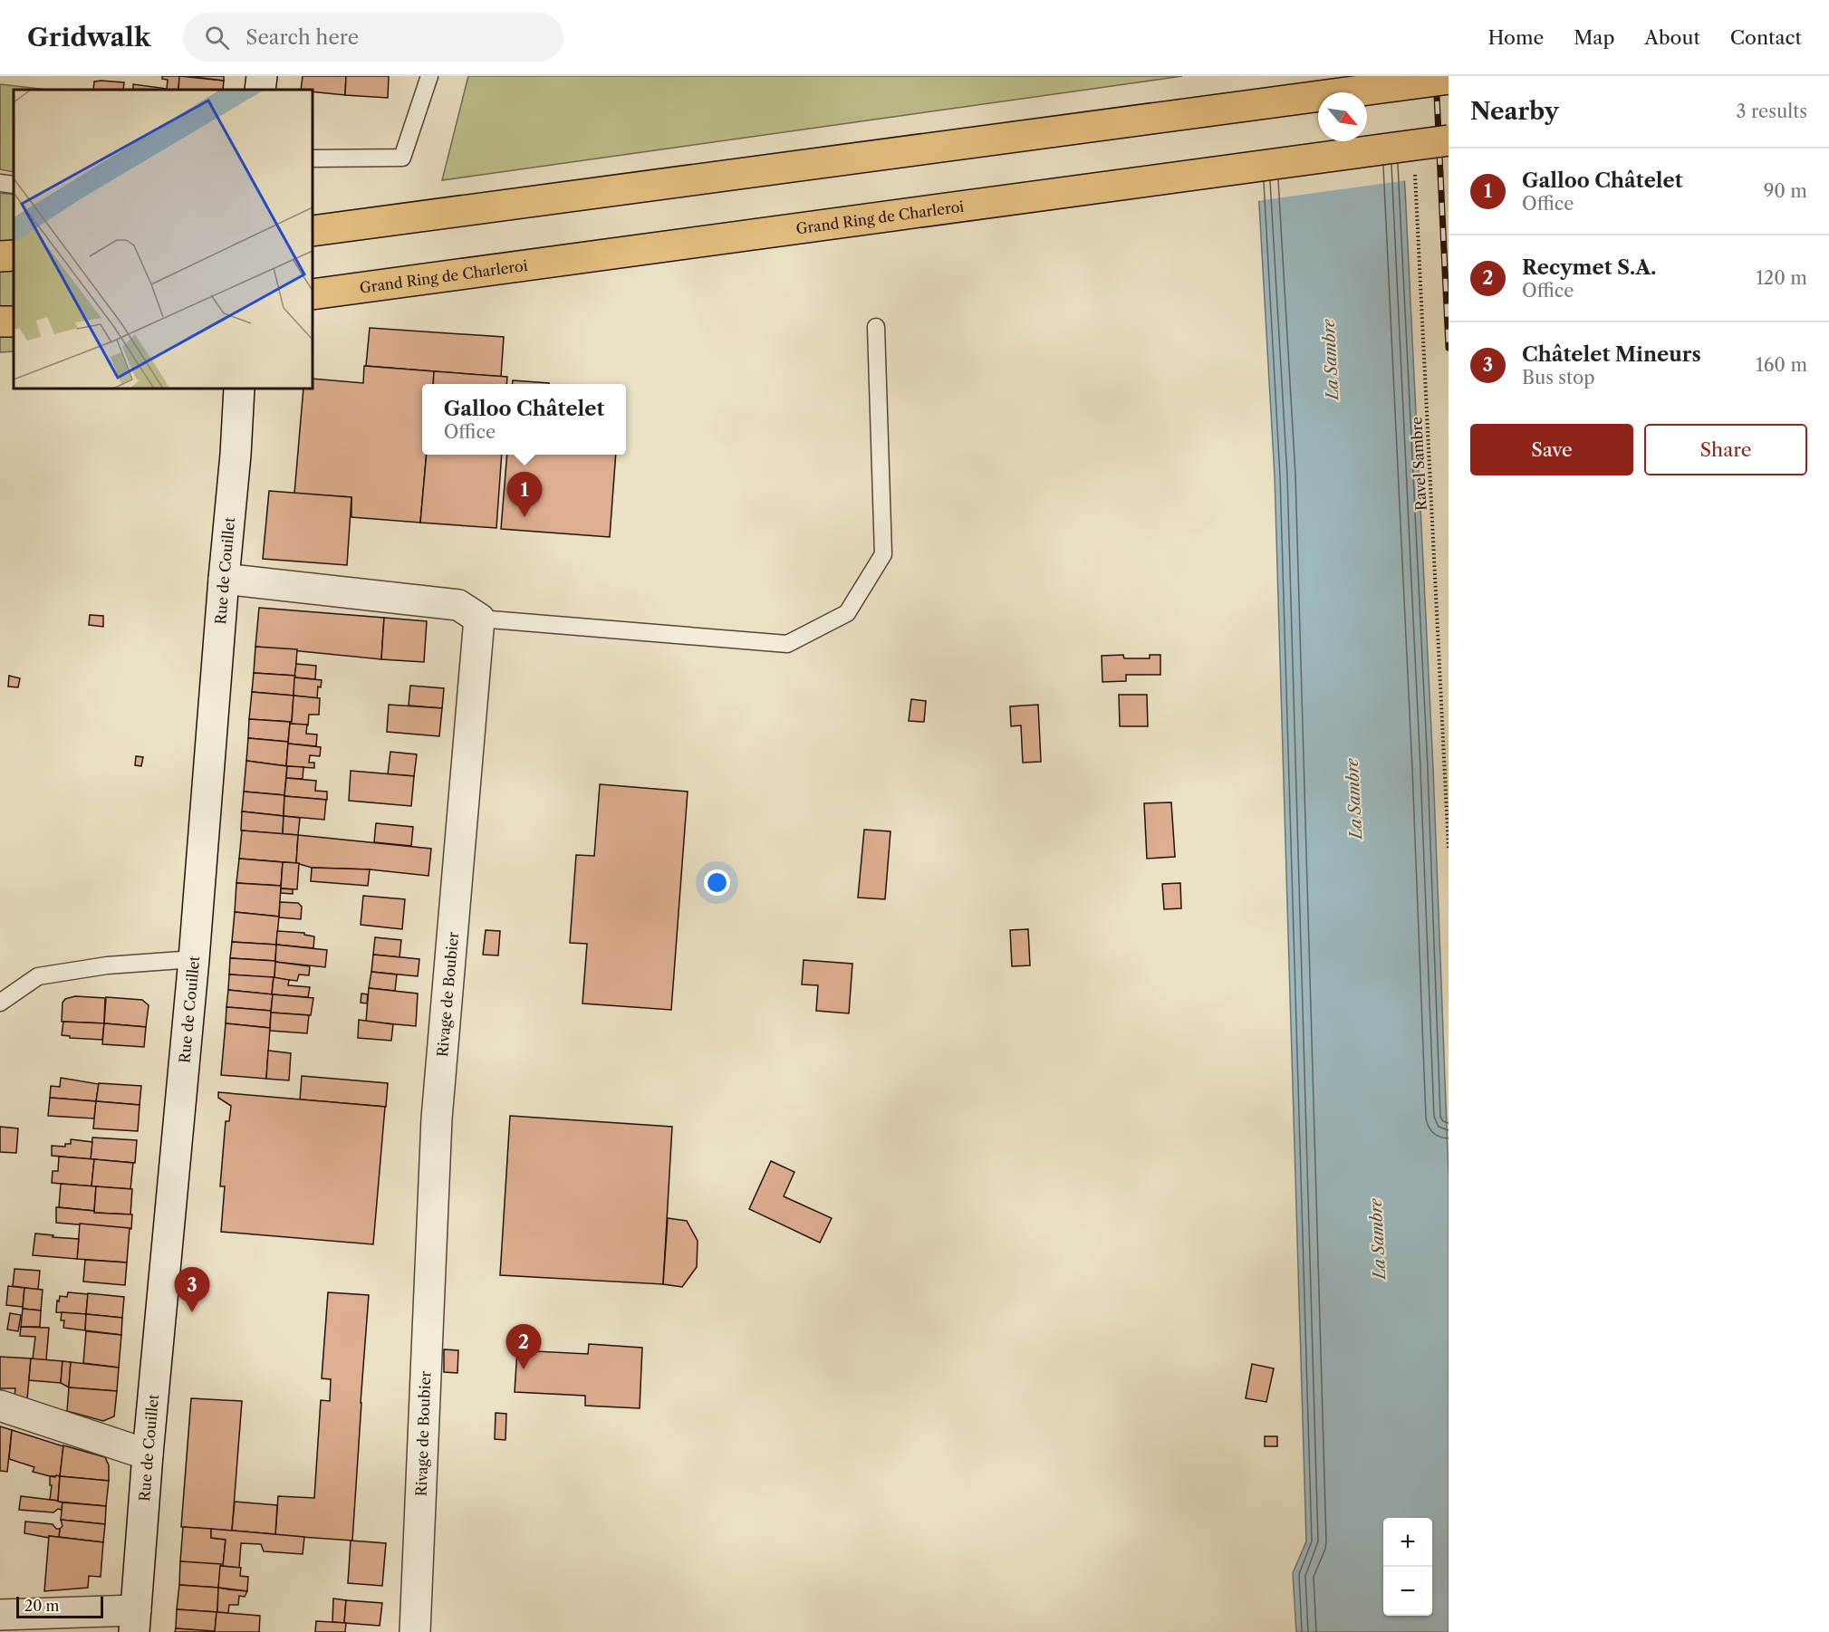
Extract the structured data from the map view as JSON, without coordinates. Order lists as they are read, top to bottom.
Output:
{
  "streets": {
    "highway": ["Grand Ring de Charleroi"],
    "street": ["Rue de Couillet", "Rivage de Boubier"],
    "path": ["Ravel Sambre"]
  },
  "water": ["La Sambre"],
  "scale_bar": "20 m",
  "north": "bottom right",
  "page": {
    "header": "Gridwalk",
    "search": "Search here",
    "nav": [
      "Home",
      "Map",
      "About",
      "Contact"
    ],
    "heading": ["Nearby", "3 results"],
    "list": [
      {
        "mark": "1",
        "name": "Galloo Châtelet",
        "note": "Office",
        "value": "90 m"
      },
      {
        "mark": "2",
        "name": "Recymet S.A.",
        "note": "Office",
        "value": "120 m"
      },
      {
        "mark": "3",
        "name": "Châtelet Mineurs",
        "note": "Bus stop",
        "value": "160 m"
      }
    ],
    "popup": ["Galloo Châtelet", "Office"],
    "buttons": ["Save", "Share"],
    "pins": ["1", "3", "2"],
    "map_buttons": ["+", "−"],
    "scale": "20 m"
  }
}
